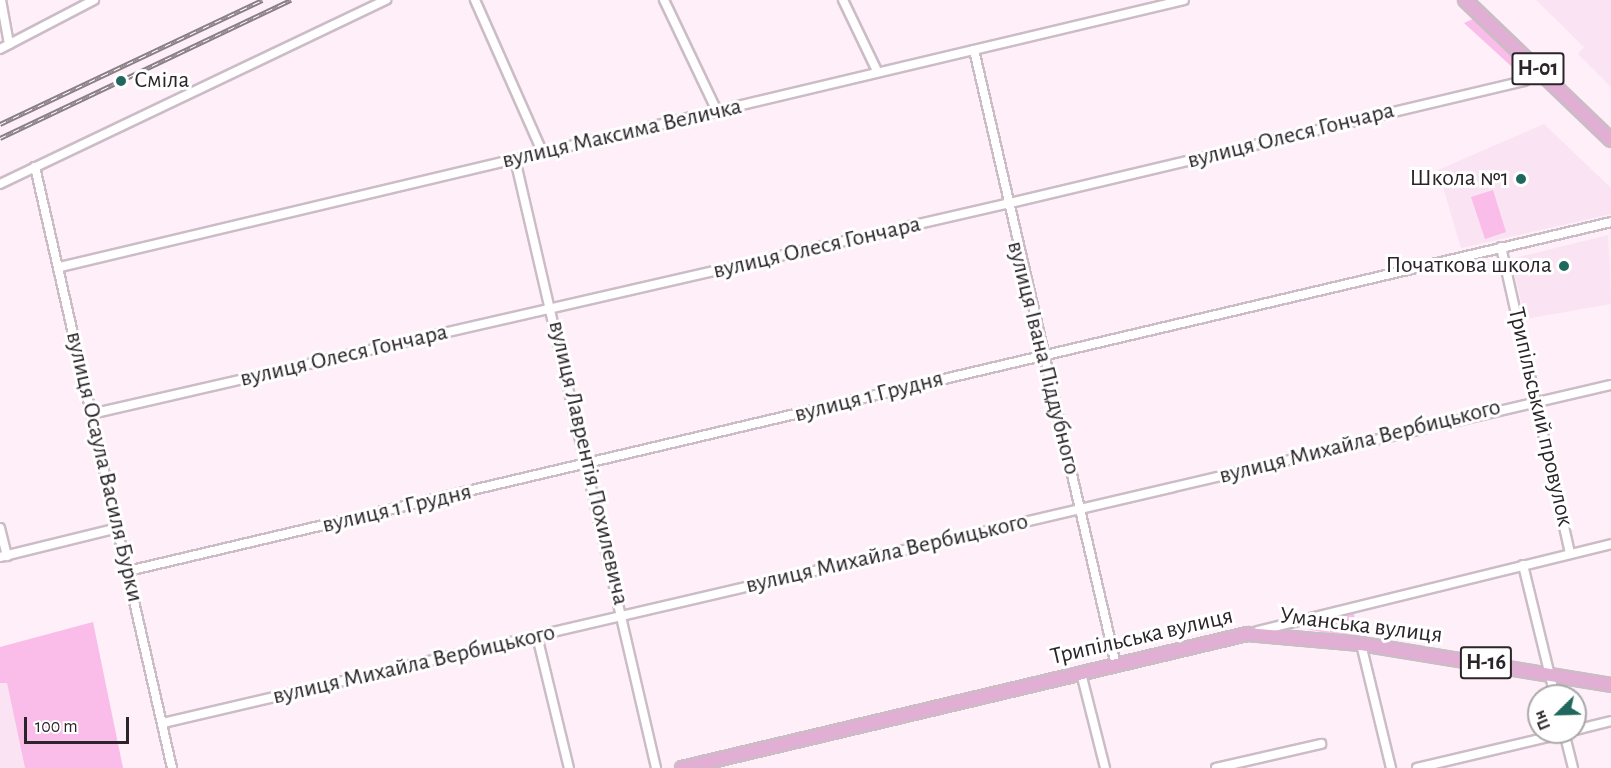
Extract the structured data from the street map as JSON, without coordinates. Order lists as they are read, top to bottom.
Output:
{
  "streets": {
    "main road": [
      "Н-01",
      "Уманська вулиця",
      "Трипільська вулиця",
      "Н-16"
    ],
    "street": [
      "вулиця Максима Величка",
      "вулиця Олеся Гончара",
      "вулиця Івана Піддубного",
      "вулиця 1 Грудня",
      "Трипільський провулок",
      "вулиця Михайла Вербицького",
      "вулиця Лаврентія Похилевича",
      "вулиця Осаула Василя Бурки"
    ]
  },
  "crossings": [
    ["Н-01", "вулиця Олеся Гончара"],
    ["вулиця Максима Величка", "вулиця Івана Піддубного"],
    ["вулиця Максима Величка", "вулиця Лаврентія Похилевича"],
    ["вулиця Максима Величка", "вулиця Осаула Василя Бурки"],
    ["вулиця Олеся Гончара", "вулиця Івана Піддубного"],
    ["вулиця Олеся Гончара", "вулиця Лаврентія Похилевича"],
    ["вулиця Олеся Гончара", "вулиця Осаула Василя Бурки"],
    ["вулиця Івана Піддубного", "вулиця 1 Грудня"],
    ["вулиця Івана Піддубного", "вулиця Михайла Вербицького"],
    ["вулиця Івана Піддубного", "Трипільська вулиця"],
    ["вулиця 1 Грудня", "Трипільський провулок"],
    ["вулиця 1 Грудня", "вулиця Лаврентія Похилевича"],
    ["вулиця 1 Грудня", "вулиця Осаула Василя Бурки"],
    ["Трипільський провулок", "вулиця Михайла Вербицького"],
    ["Трипільський провулок", "Трипільська вулиця"],
    ["вулиця Михайла Вербицького", "вулиця Лаврентія Похилевича"],
    ["вулиця Михайла Вербицького", "вулиця Осаула Василя Бурки"],
    ["Уманська вулиця", "Трипільська вулиця"]
  ],
  "places": ["Сміла", "Школа №1", "Початкова школа"],
  "scale_bar": "100 m",
  "north": "bottom left"
}
